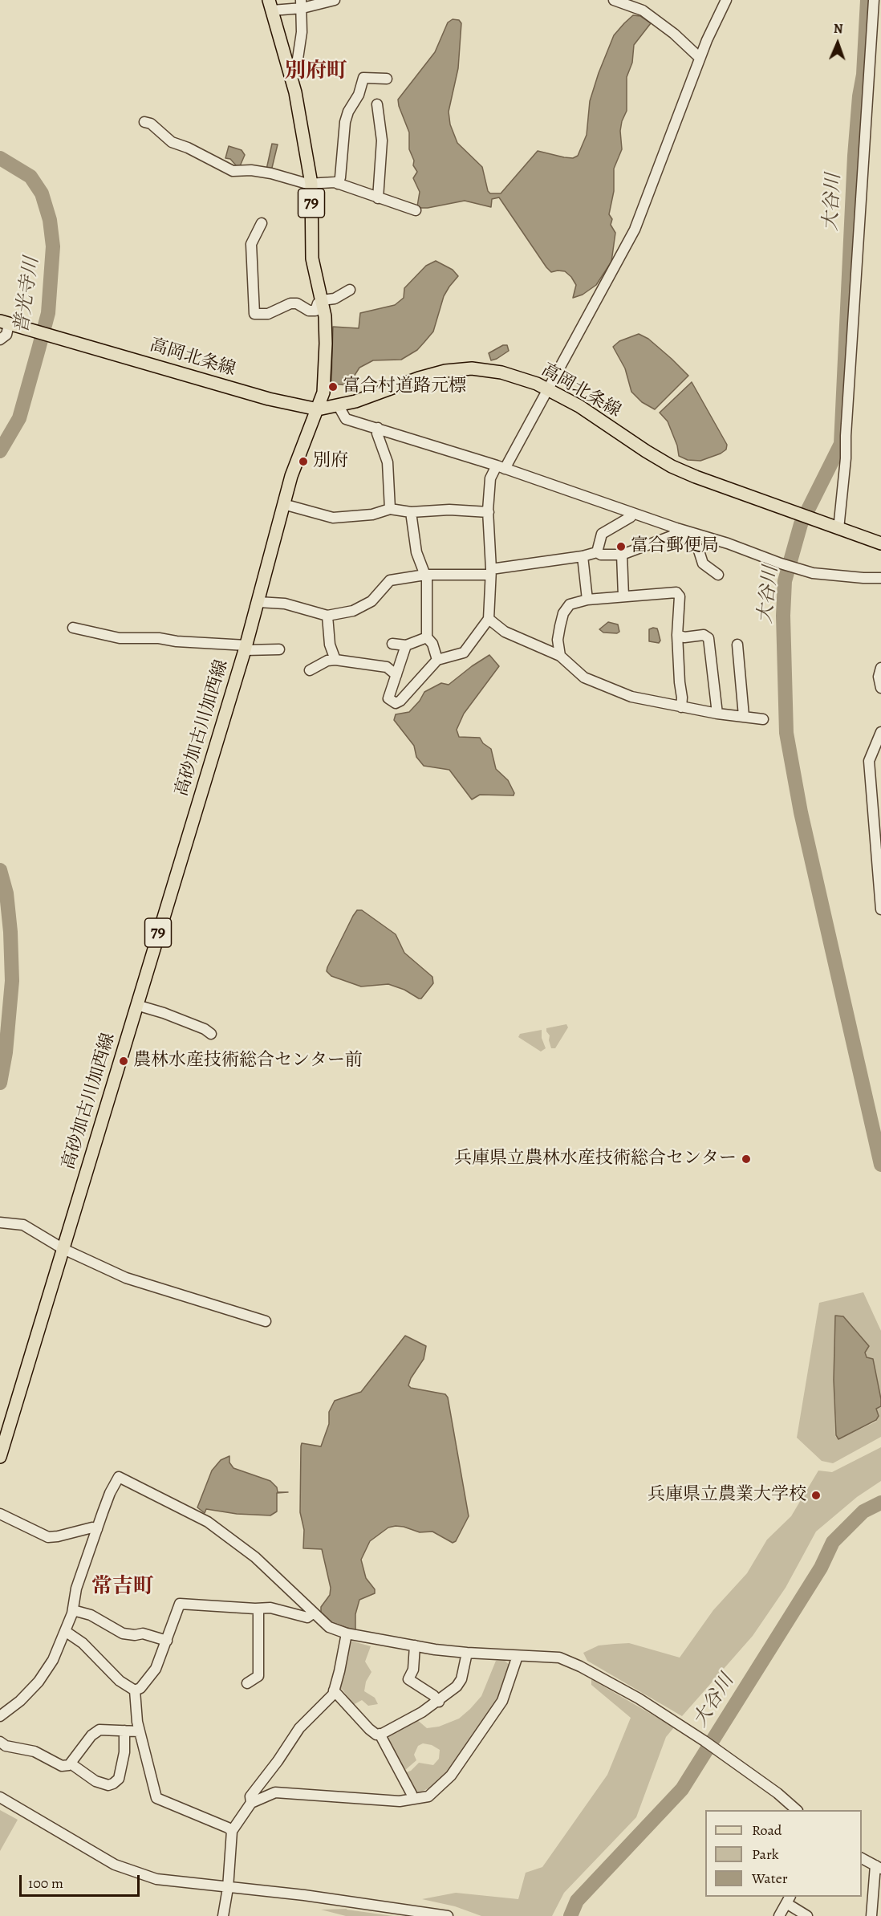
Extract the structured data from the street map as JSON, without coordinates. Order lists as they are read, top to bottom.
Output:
{
  "streets": {
    "main road": ["79", "高岡北条線", "高砂加古川加西線"]
  },
  "crossings": [
    ["高岡北条線", "高砂加古川加西線"]
  ],
  "districts": ["別府町", "常吉町"],
  "water": ["大谷川", "普光寺川"],
  "places": [
    "富合村道路元標",
    "別府",
    "富合郵便局",
    "農林水産技術総合センター前",
    "兵庫県立農林水産技術総合センター",
    "兵庫県立農業大学校"
  ],
  "legend": ["Road", "Park", "Water"],
  "scale_bar": "100 m",
  "north": "top"
}
